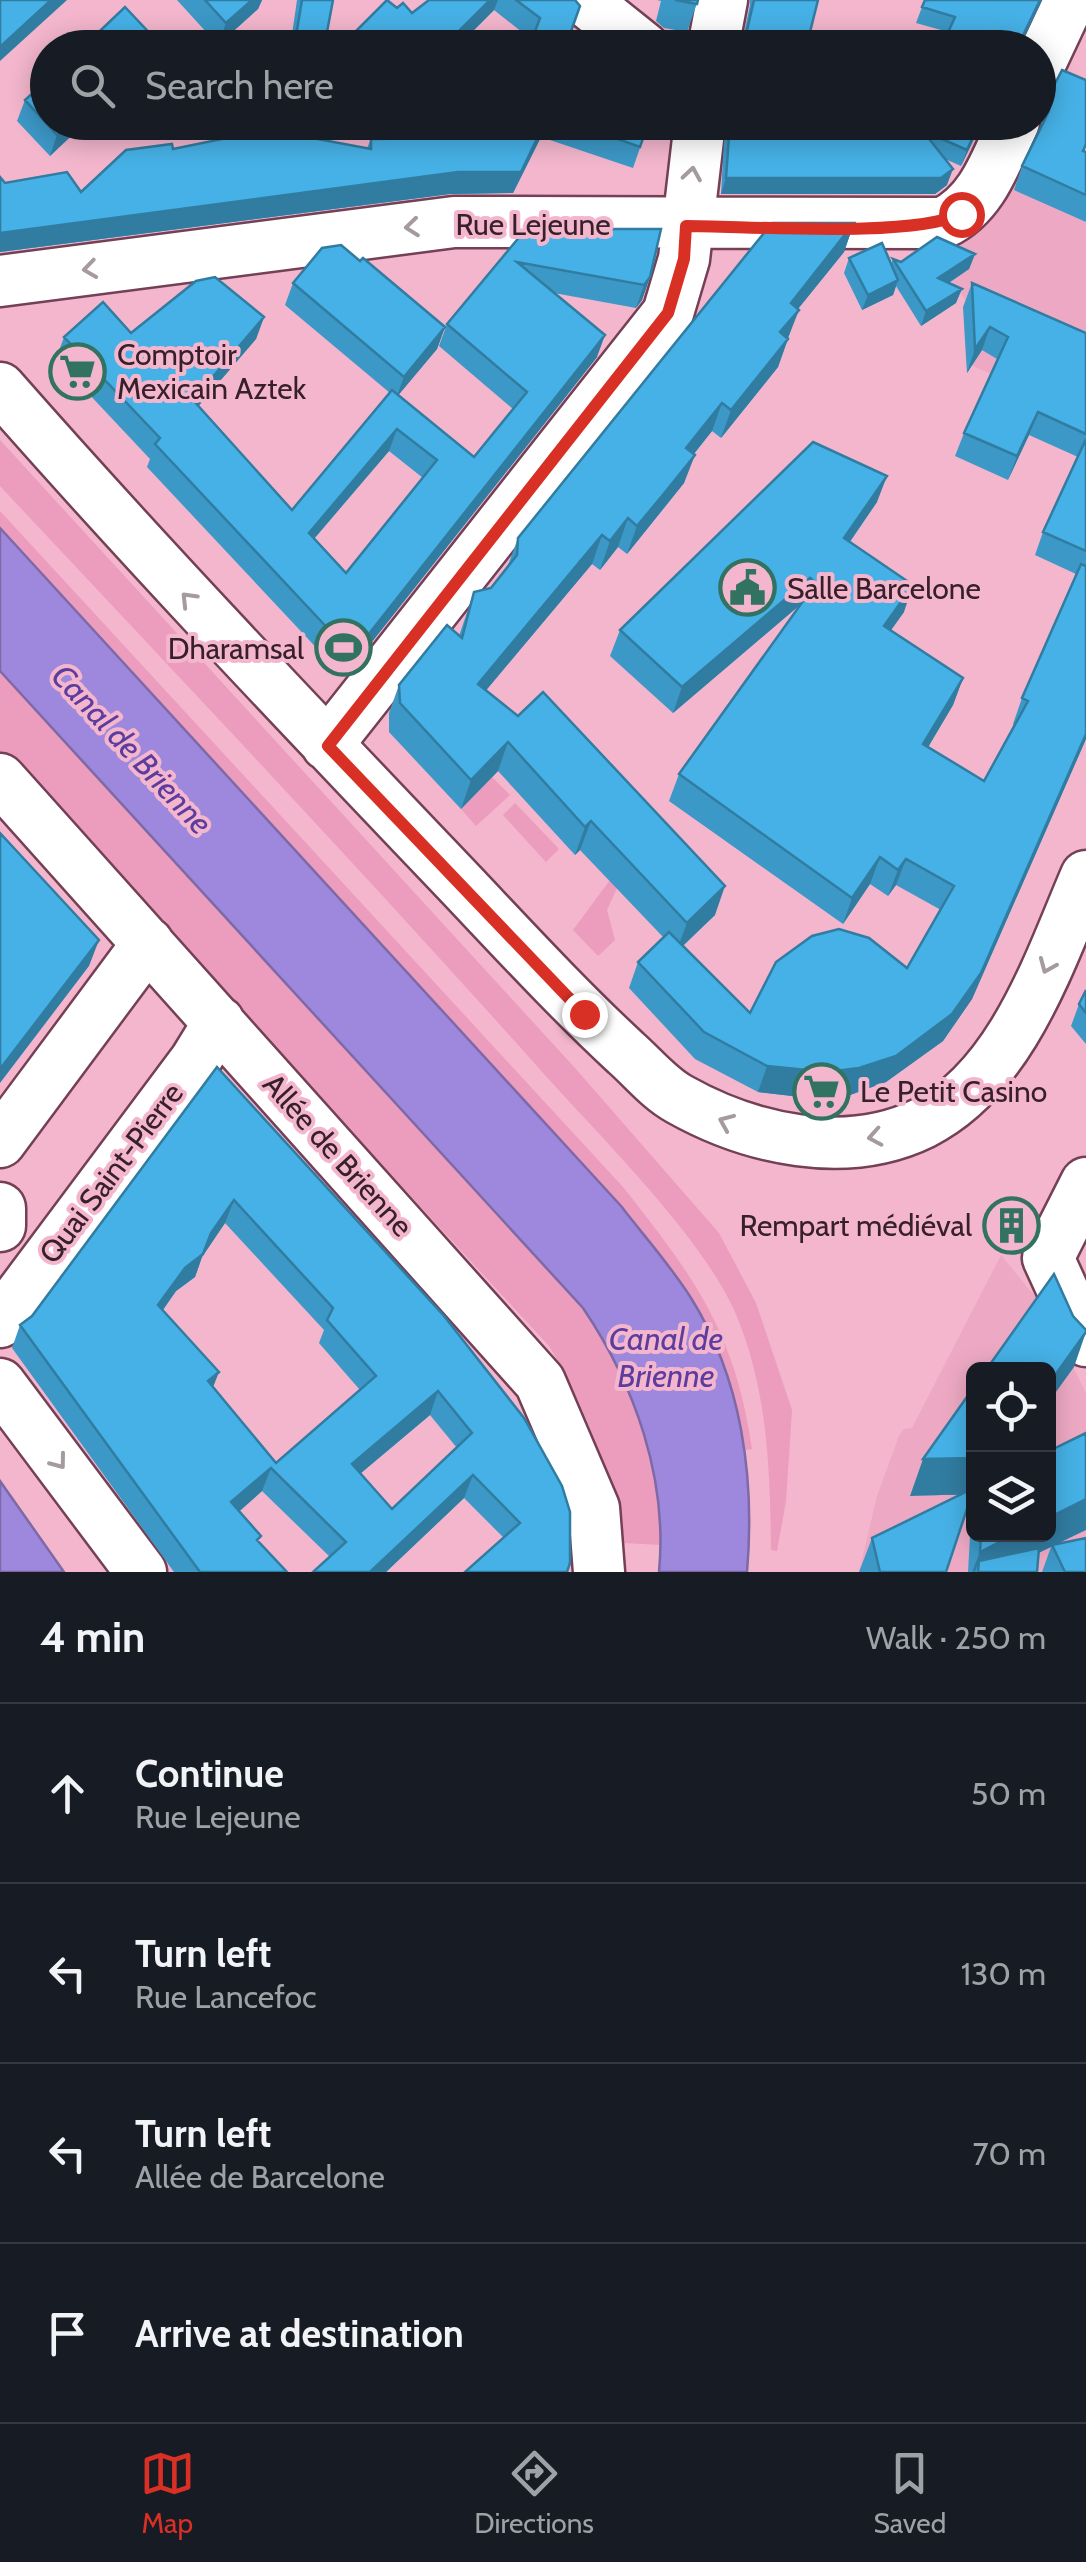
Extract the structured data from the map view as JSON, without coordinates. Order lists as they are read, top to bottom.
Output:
{
  "streets": {
    "street": ["Rue Lejeune", "Allée de Brienne", "Quai Saint-Pierre"]
  },
  "crossings": [
    ["Allée de Brienne", "Quai Saint-Pierre"]
  ],
  "one_way": ["Rue Lejeune"],
  "water": ["Canal de Brienne"],
  "places": {
    "supermarket": ["Comptoir Mexicain Aztek", "Le Petit Casino"],
    "public building": ["Salle Barcelone"],
    "sports": ["Dharamsal"],
    "building": ["Rempart médiéval"]
  },
  "page": {
    "search": "Search here",
    "heading": ["4 min", "Walk · 250 m"],
    "list": [
      ["Continue", "Rue Lejeune", "50 m"],
      ["Turn left", "Rue Lancefoc", "130 m"],
      ["Turn left", "Allée de Barcelone", "70 m"],
      "Arrive at destination"
    ],
    "nav": ["Map", "Directions", "Saved"]
  }
}
